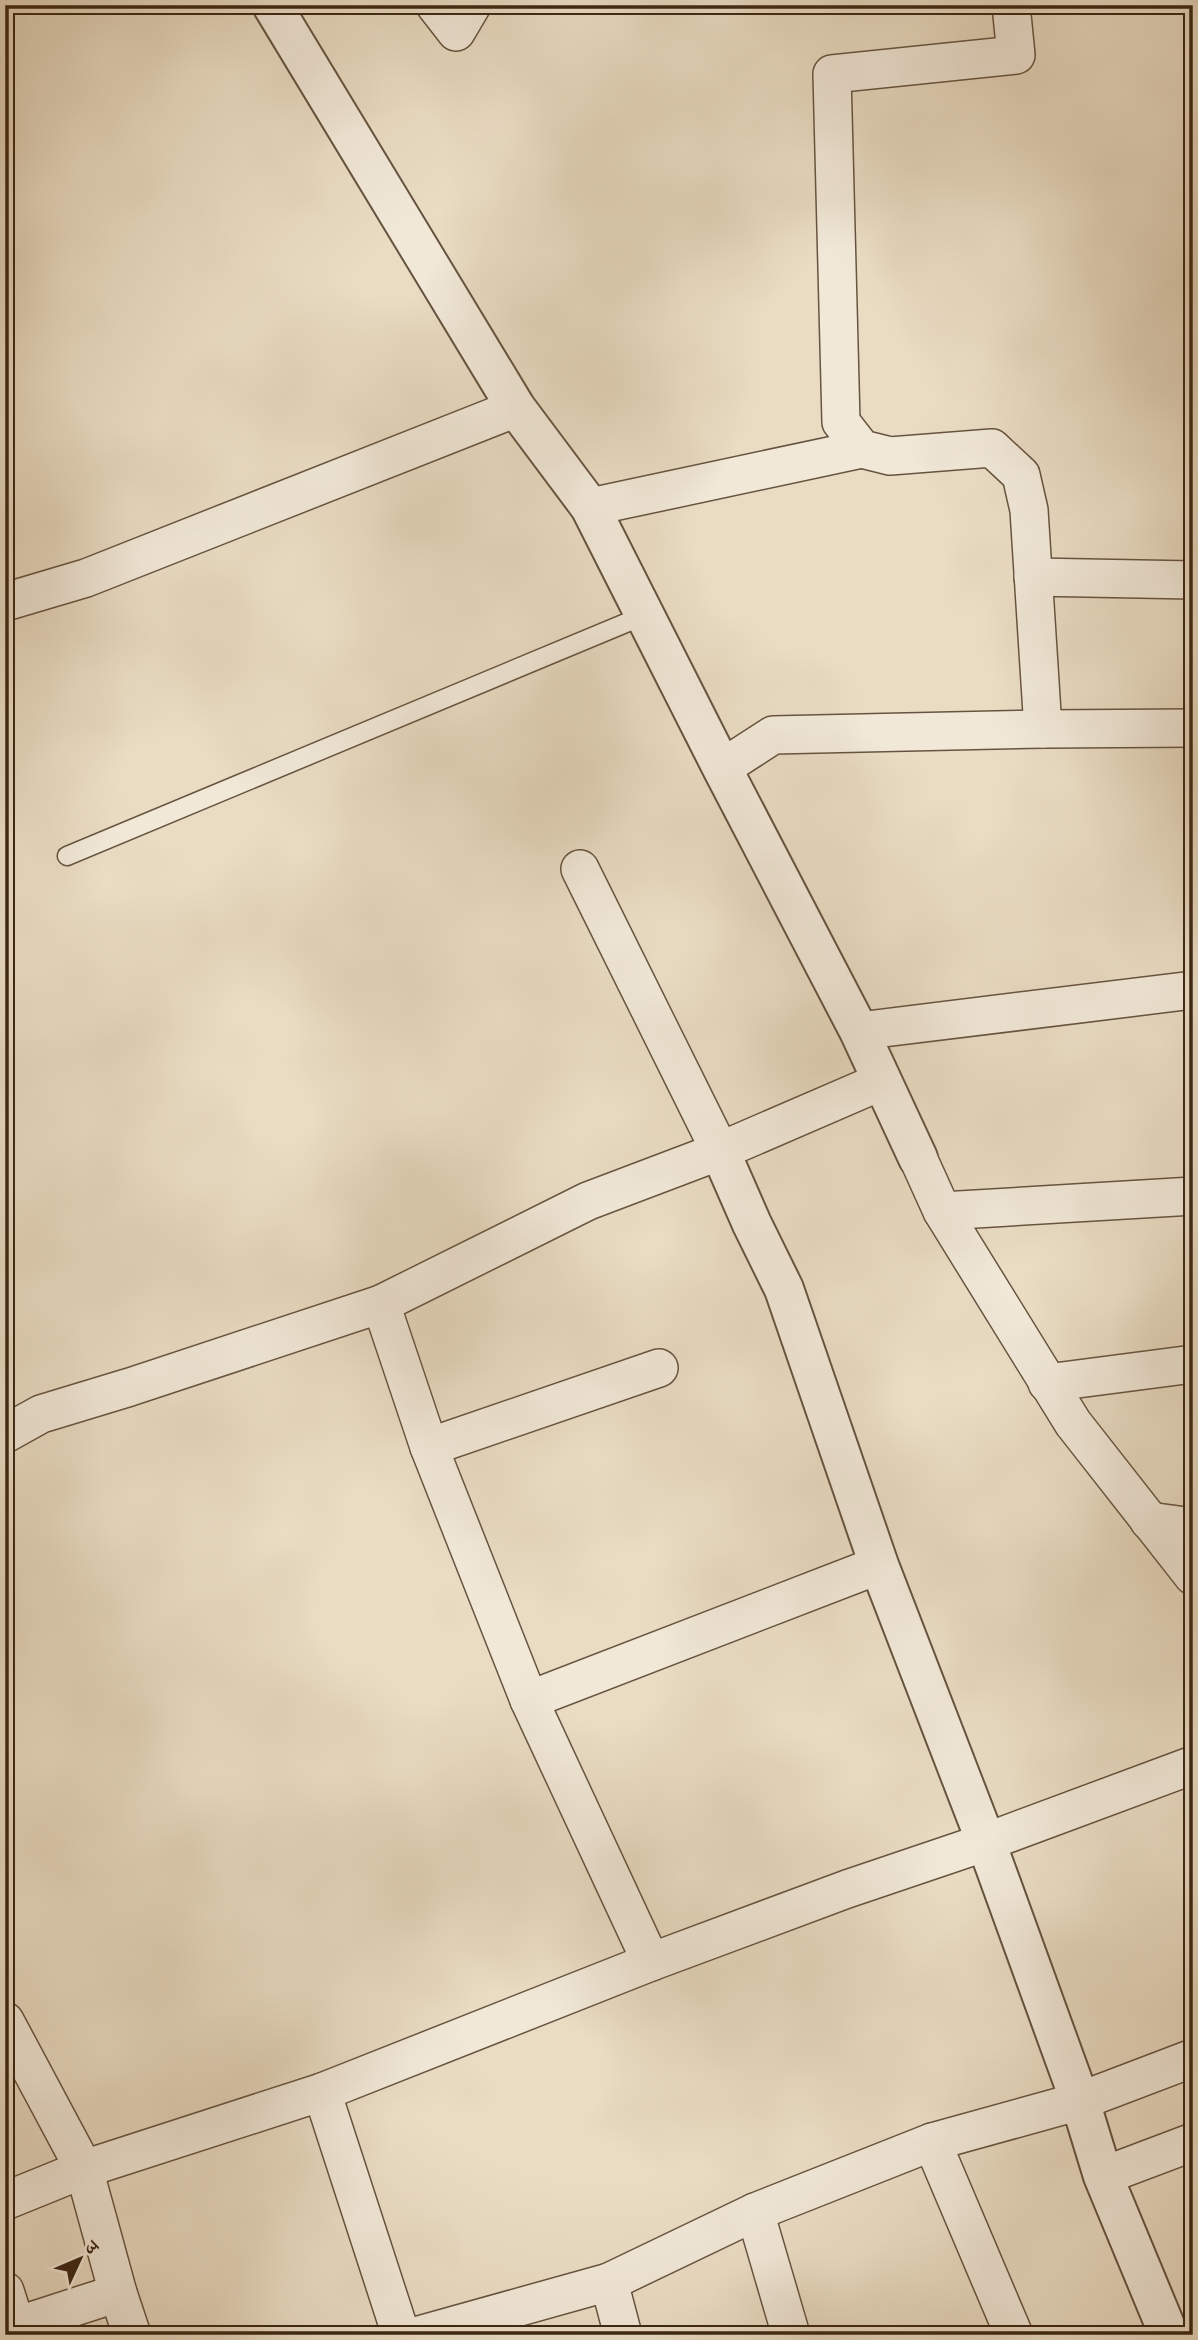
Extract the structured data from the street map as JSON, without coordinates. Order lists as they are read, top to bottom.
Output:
{
  "north": "top right"
}
